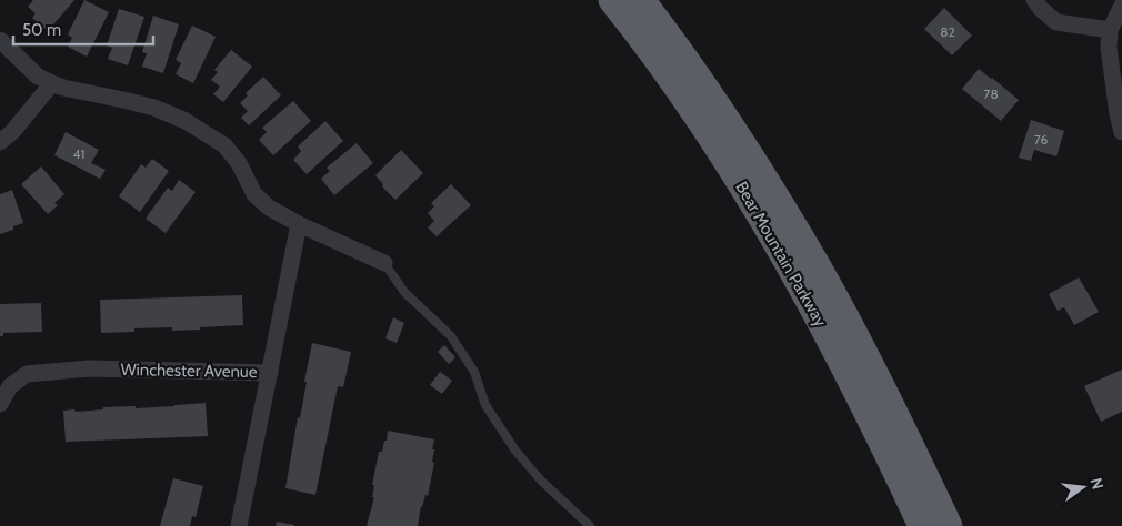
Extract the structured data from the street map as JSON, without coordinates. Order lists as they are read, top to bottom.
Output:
{
  "streets": {
    "highway": ["Bear Mountain Parkway"],
    "street": ["Winchester Avenue"]
  },
  "house_numbers": [
    "82",
    "78",
    "76",
    "41"
  ],
  "scale_bar": "50 m",
  "north": "right"
}
